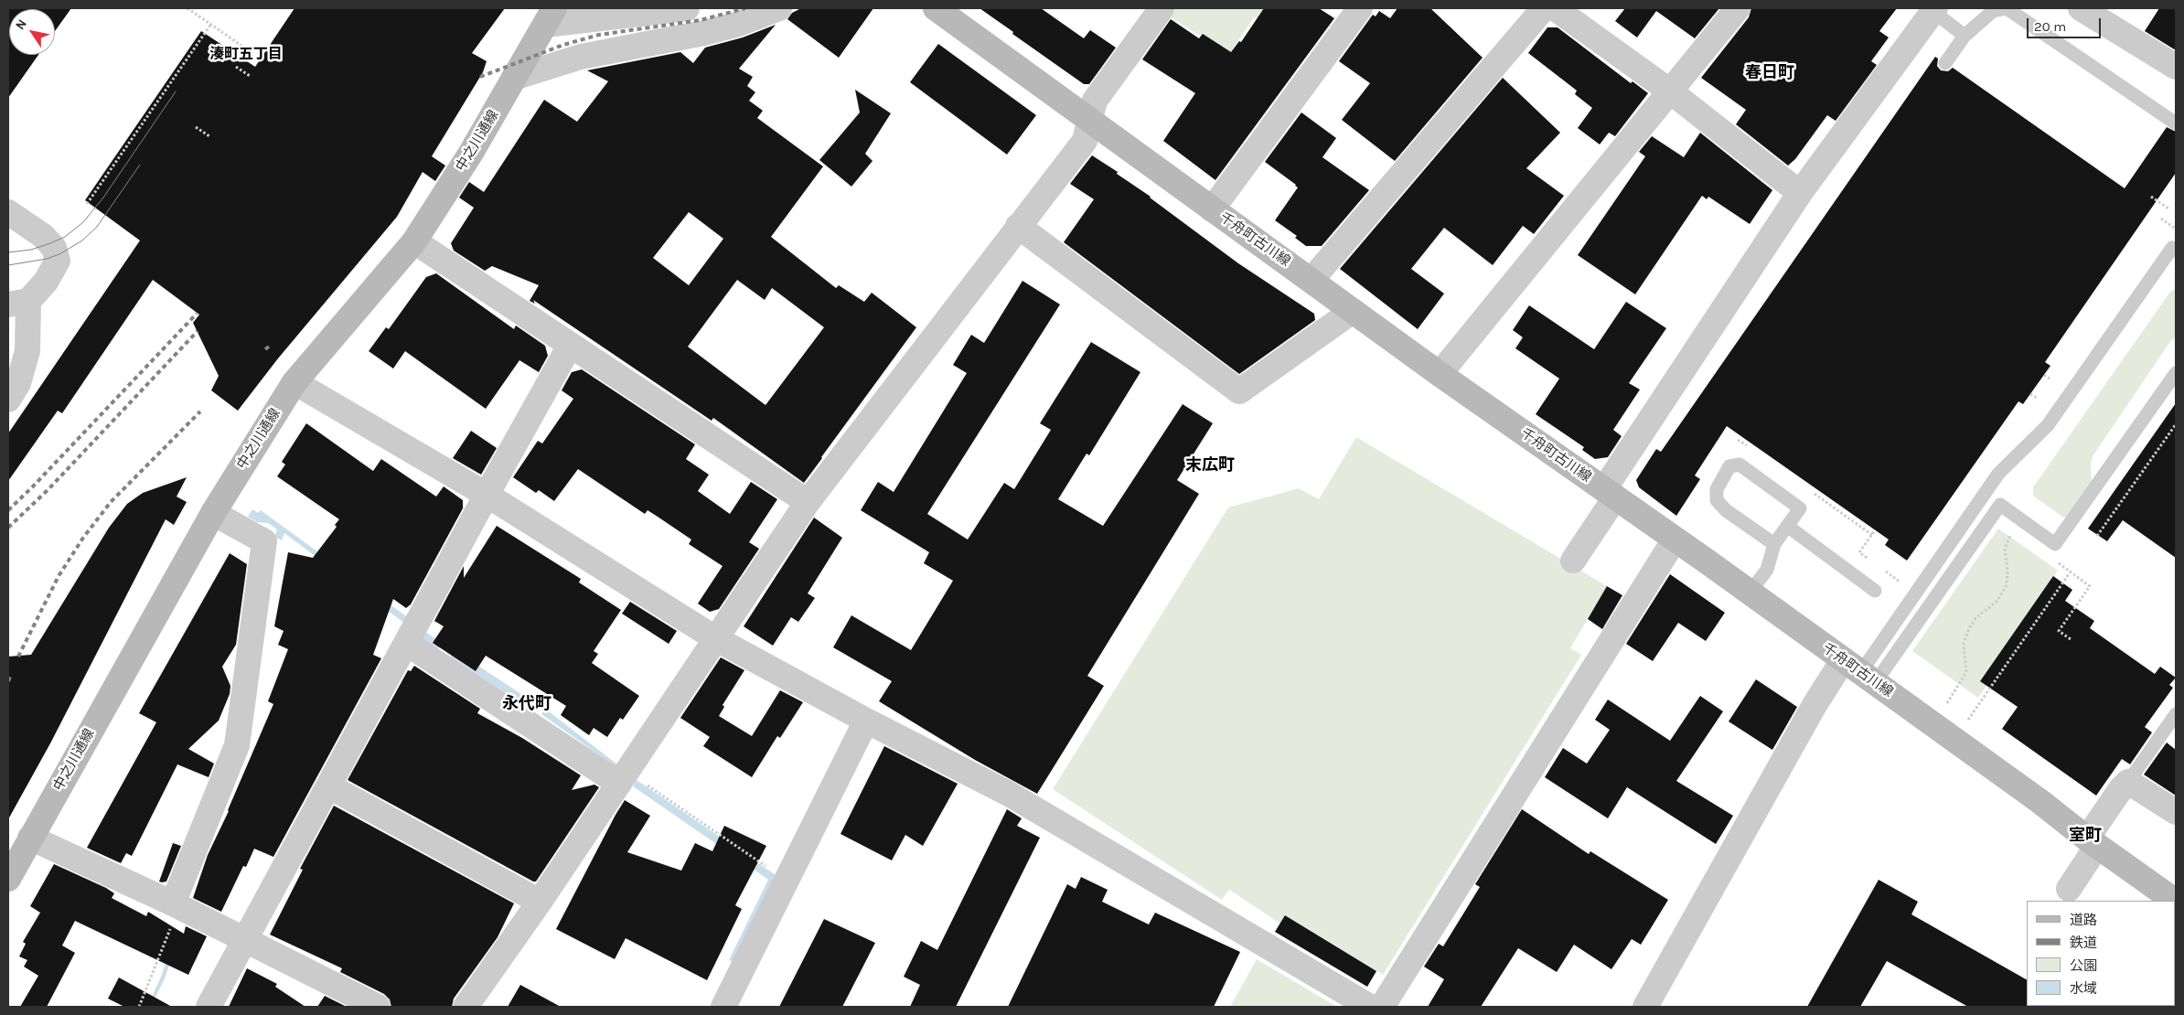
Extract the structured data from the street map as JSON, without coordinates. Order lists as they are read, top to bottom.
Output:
{
  "streets": {
    "street": ["中之川通線", "千舟町古川線"]
  },
  "districts": [
    "湊町五丁目",
    "春日町",
    "末広町",
    "永代町",
    "室町"
  ],
  "legend": [
    "道路",
    "鉄道",
    "公園",
    "水域"
  ],
  "scale_bar": "20 m",
  "north": "top left"
}
